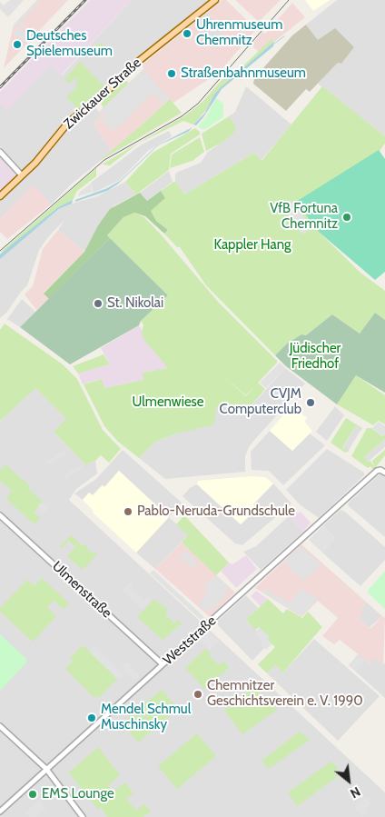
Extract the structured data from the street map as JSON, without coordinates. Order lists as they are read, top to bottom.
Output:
{
  "streets": {
    "main road": ["Zwickauer Straße"],
    "street": ["Ulmenstraße", "Weststraße"]
  },
  "crossings": [
    ["Ulmenstraße", "Weststraße"]
  ],
  "parks": ["Kappler Hang", "Jüdischer Friedhof", "Ulmenwiese"],
  "places": [
    "Uhrenmuseum Chemnitz",
    "Deutsches Spielemuseum",
    "Straßenbahnmuseum",
    "VfB Fortuna Chemnitz",
    "St. Nikolai",
    "CVJM Computerclub",
    "Pablo-Neruda-Grundschule",
    "Chemnitzer Geschichtsverein e. V. 1990",
    "Mendel Schmul Muschinsky",
    "EMS Lounge"
  ],
  "north": "bottom right"
}
